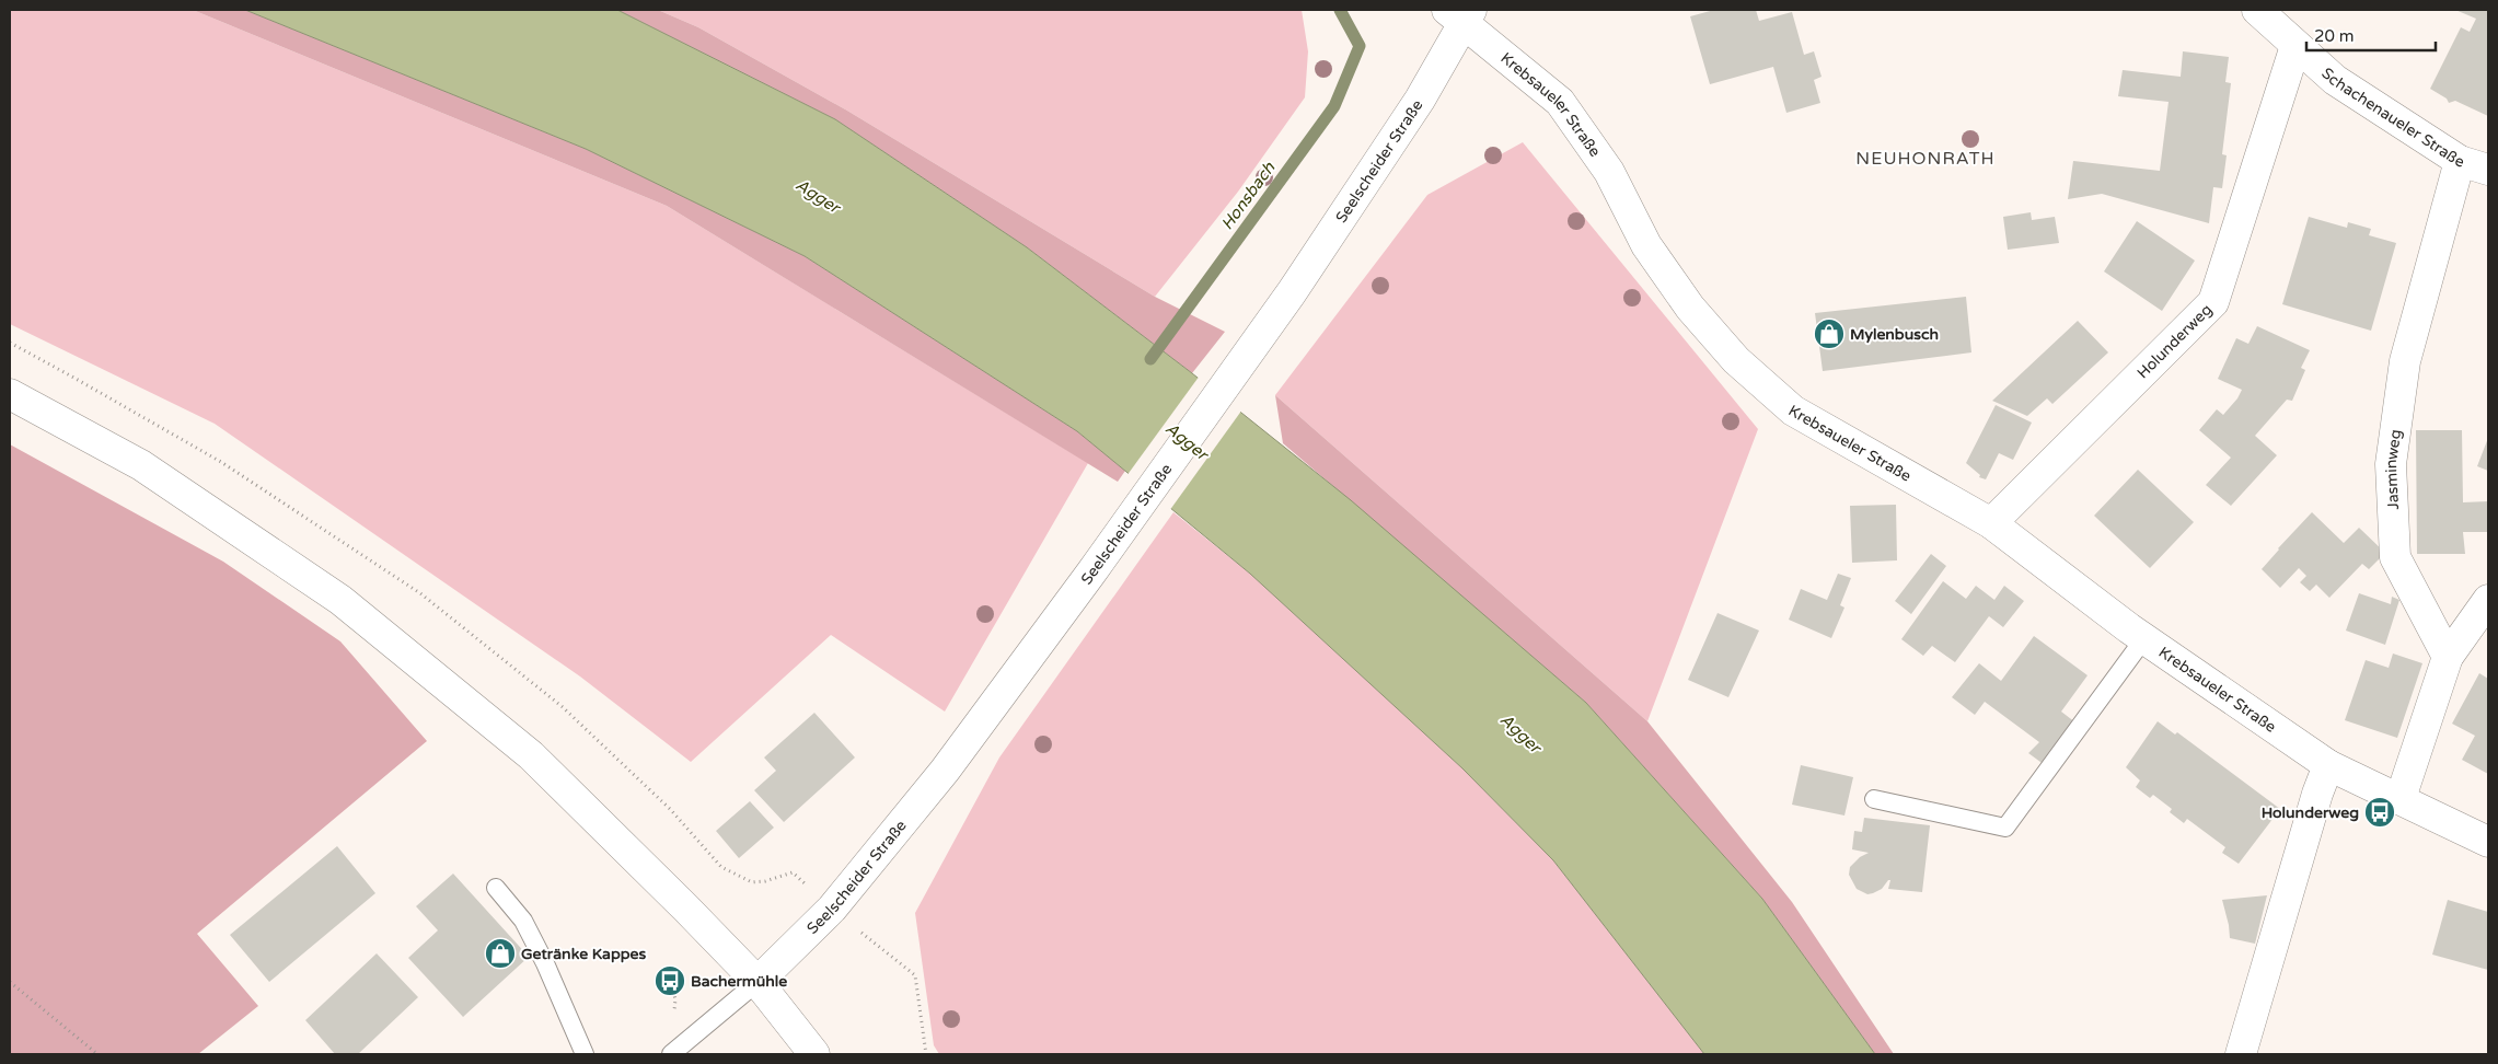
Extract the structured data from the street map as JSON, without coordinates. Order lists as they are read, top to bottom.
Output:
{
  "streets": {
    "street": [
      "Krebsaueler Straße",
      "Schachenaueler Straße",
      "Seelscheider Straße",
      "Holunderweg",
      "Jasminweg"
    ]
  },
  "crossings": [
    ["Krebsaueler Straße", "Seelscheider Straße"],
    ["Krebsaueler Straße", "Holunderweg"],
    ["Schachenaueler Straße", "Holunderweg"],
    ["Schachenaueler Straße", "Jasminweg"]
  ],
  "districts": ["NEUHONRATH"],
  "water": ["Agger", "Honsbach"],
  "places": {
    "shop": ["Mylenbusch", "Getränke Kappes"],
    "bus stop": ["Holunderweg", "Bachermühle"]
  },
  "scale_bar": "20 m"
}
